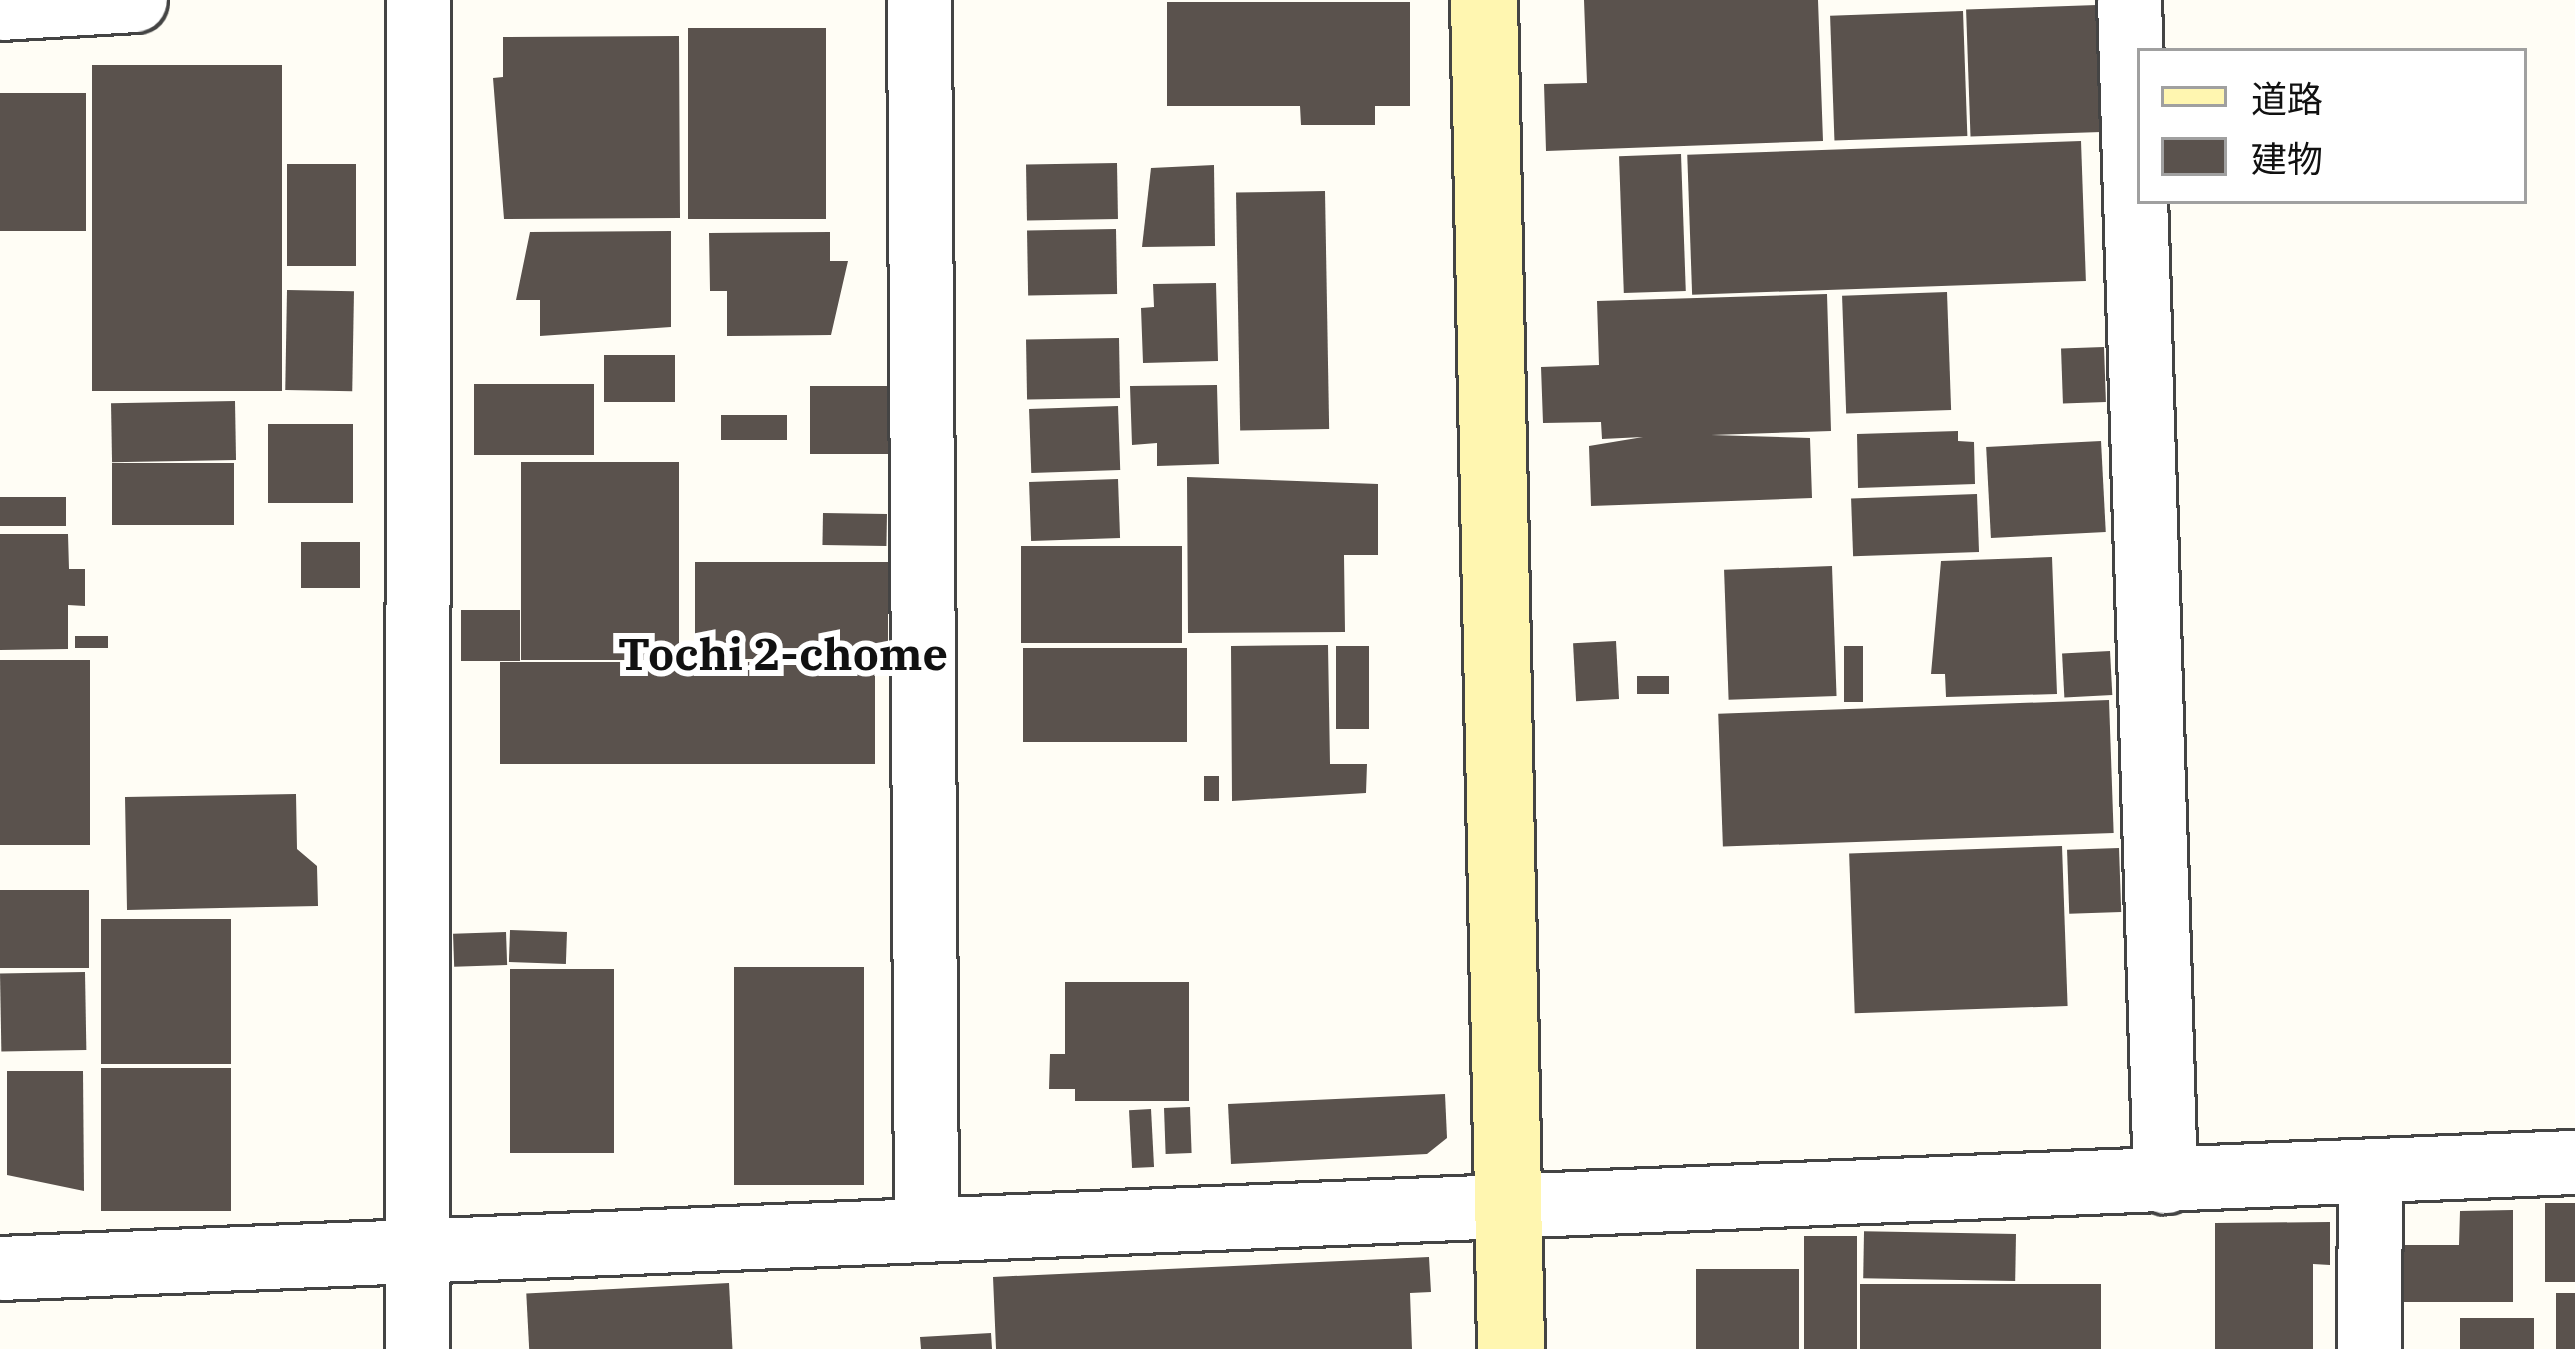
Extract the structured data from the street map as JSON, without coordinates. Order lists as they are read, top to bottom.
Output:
{
  "districts": ["Tochi 2-chome"],
  "legend": ["道路", "建物"]
}
